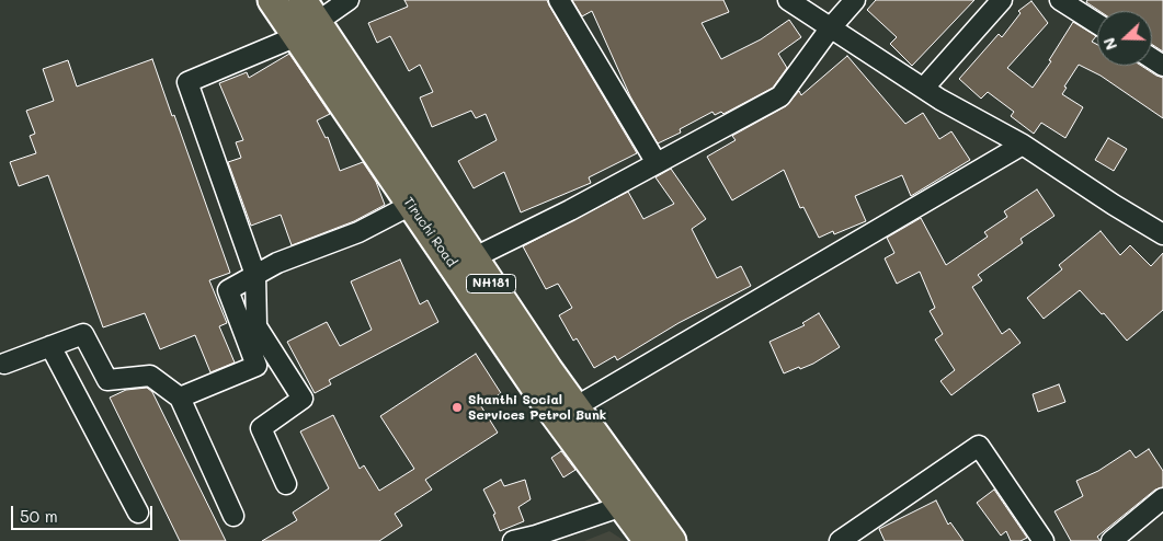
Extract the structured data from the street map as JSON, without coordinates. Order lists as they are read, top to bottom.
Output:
{
  "streets": {
    "highway": ["Tiruchi Road", "NH181"]
  },
  "places": ["Shanthi Social Services Petrol Bunk"],
  "scale_bar": "50 m",
  "north": "left"
}
